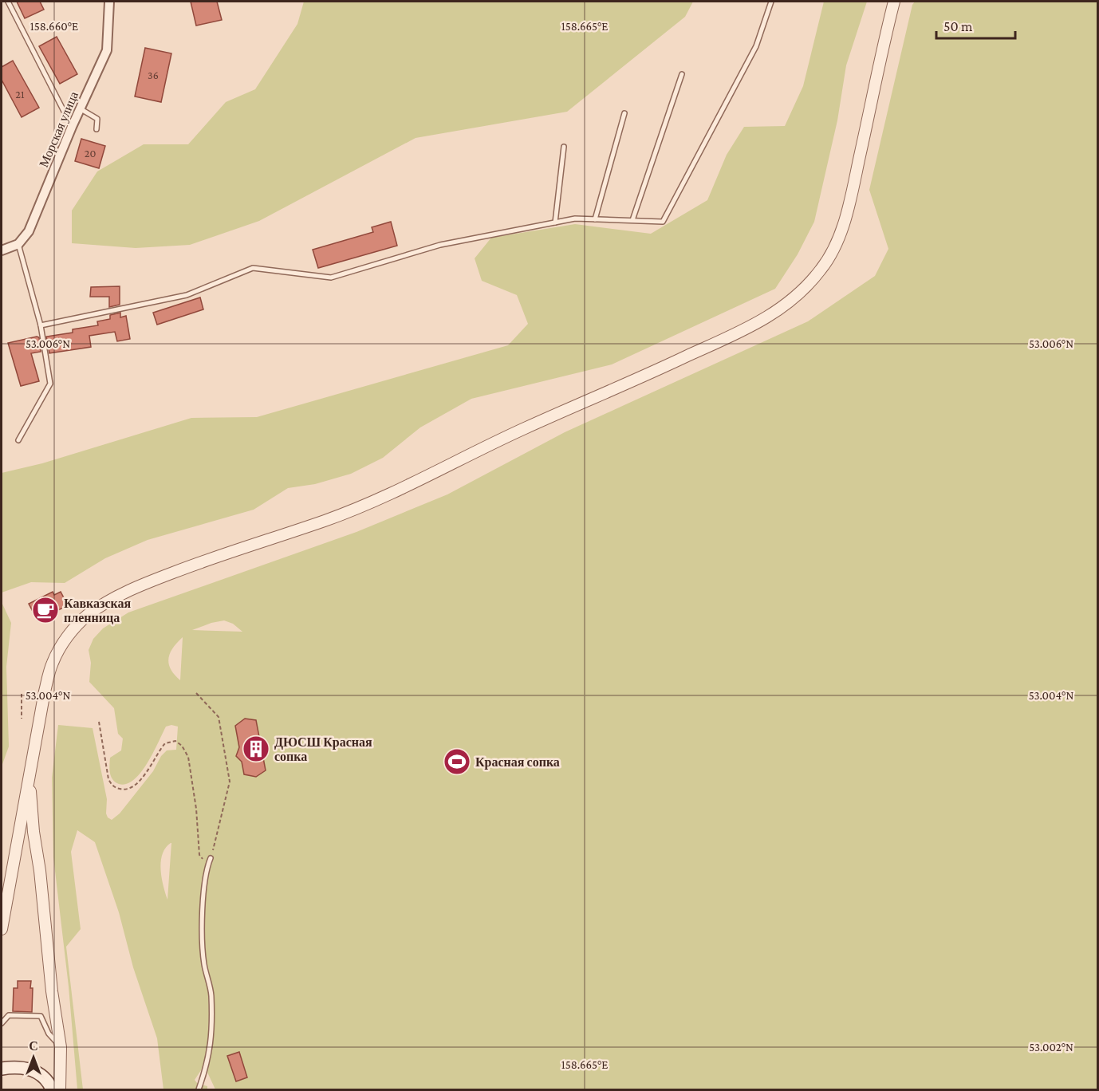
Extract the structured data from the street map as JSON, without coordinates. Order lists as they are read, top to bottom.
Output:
{
  "streets": {
    "street": ["Морская улица"]
  },
  "places": {
    "cafe": ["Кавказская пленница"],
    "building": ["ДЮСШ Красная сопка"],
    "sports": ["Красная сопка"]
  },
  "house_numbers": ["36", "21", "20"],
  "scale_bar": "50 m",
  "north": "top",
  "coordinates": [
    "158.660°E",
    "158.665°E",
    "53.006°N",
    "53.004°N",
    "53.002°N"
  ]
}
